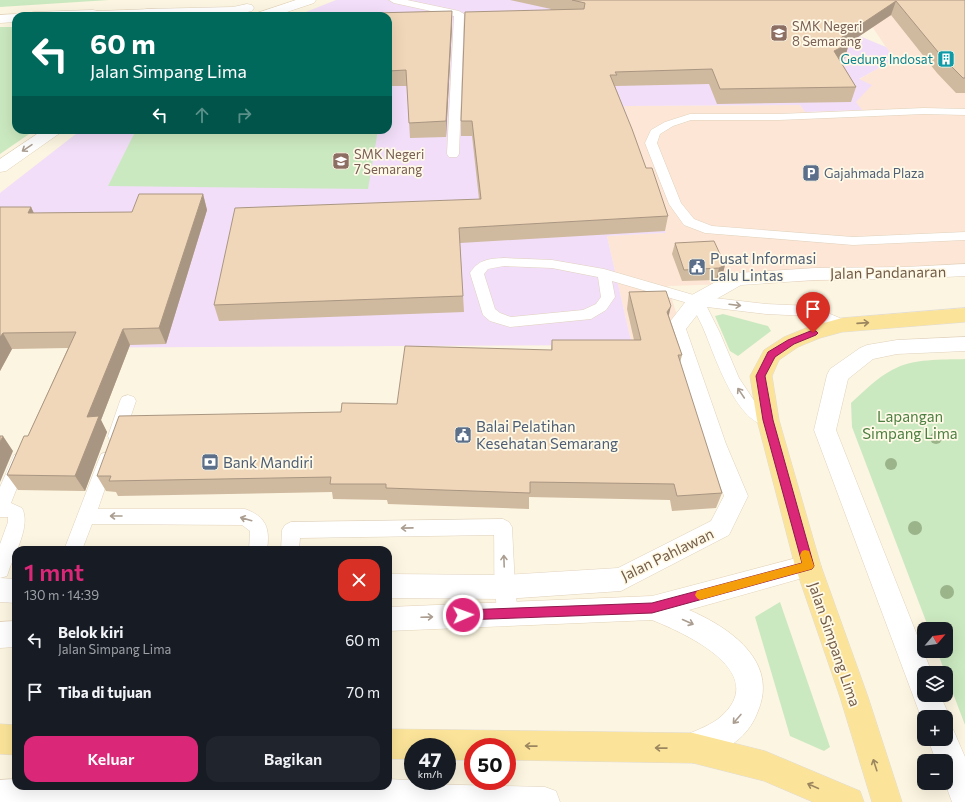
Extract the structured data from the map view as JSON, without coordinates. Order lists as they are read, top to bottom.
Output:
{
  "streets": {
    "main road": ["Jalan Simpang Lima"],
    "street": ["Jalan Pandanaran", "Jalan Pahlawan"]
  },
  "crossings": [
    ["Jalan Pandanaran", "Jalan Pahlawan"]
  ],
  "parks": ["Lapangan Simpang Lima"],
  "places": {
    "school or university": ["SMK Negeri 8 Semarang", "SMK Negeri 7 Semarang"],
    "building": ["Gedung Indosat"],
    "parking": ["Gajahmada Plaza"],
    "public building": ["Pusat Informasi Lalu Lintas", "Balai Pelatihan Kesehatan Semarang"],
    "bank": ["Bank Mandiri"]
  },
  "north": "top right",
  "page": {
    "turn": ["60 m", "Jalan Simpang Lima"],
    "heading": ["1 mnt", "130 m · 14:39"],
    "list": [
      {
        "name": "Belok kiri",
        "note": "Jalan Simpang Lima",
        "value": "60 m"
      },
      {
        "name": "Tiba di tujuan",
        "value": "70 m"
      }
    ],
    "map_buttons": ["+", "−"],
    "buttons": ["Keluar", "Bagikan"],
    "speed": "47 km/h",
    "limit": "50"
  }
}
